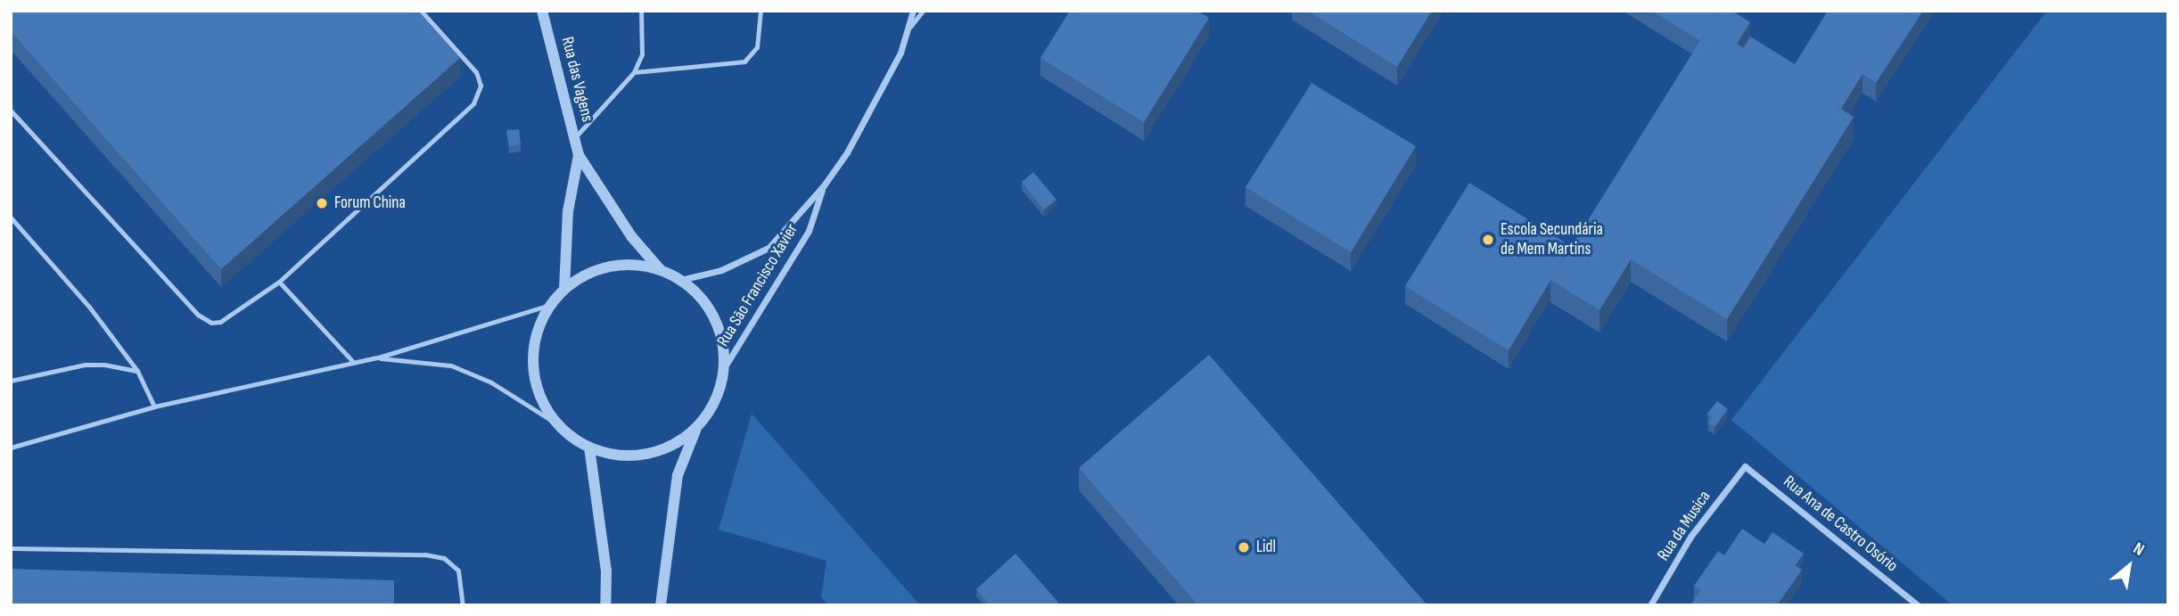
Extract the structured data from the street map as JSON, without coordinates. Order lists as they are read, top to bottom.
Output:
{
  "streets": {
    "street": [
      "Rua das Vagens",
      "Rua São Francisco Xavier",
      "Rua Ana de Castro Osório",
      "Rua da Musica"
    ]
  },
  "crossings": [
    ["Rua das Vagens", "Rua São Francisco Xavier"],
    ["Rua Ana de Castro Osório", "Rua da Musica"]
  ],
  "places": ["Forum China", "Escola Secundária de Mem Martins", "Lidl"],
  "north": "top right"
}
